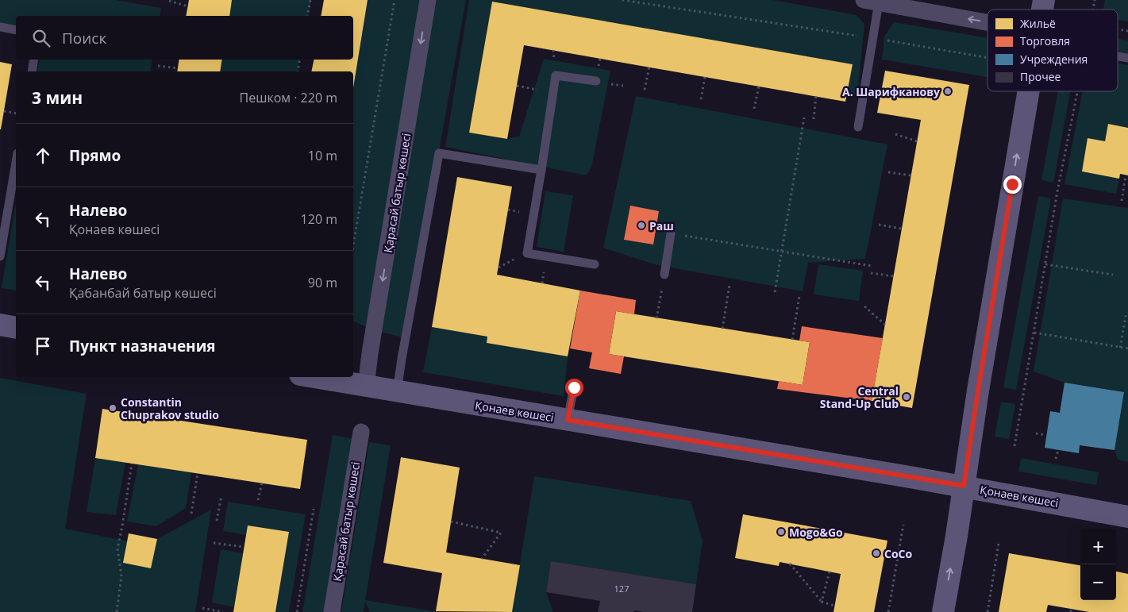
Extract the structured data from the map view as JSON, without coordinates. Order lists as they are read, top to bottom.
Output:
{
  "streets": {
    "street": ["Қарасай батыр көшесі", "Қонаев көшесі"]
  },
  "crossings": [
    ["Қарасай батыр көшесі", "Қонаев көшесі"]
  ],
  "one_way": ["Қарасай батыр көшесі"],
  "places": [
    "А. Шарифканову",
    "Раш",
    "Central Stand-Up Club",
    "Constantin Chuprakov studio",
    "Mogo&Go",
    "CoCo"
  ],
  "house_numbers": ["127"],
  "legend": [
    "Жильё",
    "Торговля",
    "Учреждения",
    "Прочее"
  ],
  "page": {
    "search": "Поиск",
    "heading": ["3 мин", "Пешком · 220 m"],
    "list": [
      ["Прямо", "10 m"],
      ["Налево", "Қонаев көшесі", "120 m"],
      ["Налево", "Қабанбай батыр көшесі", "90 m"],
      "Пункт назначения"
    ],
    "map_buttons": ["+", "−"]
  }
}
